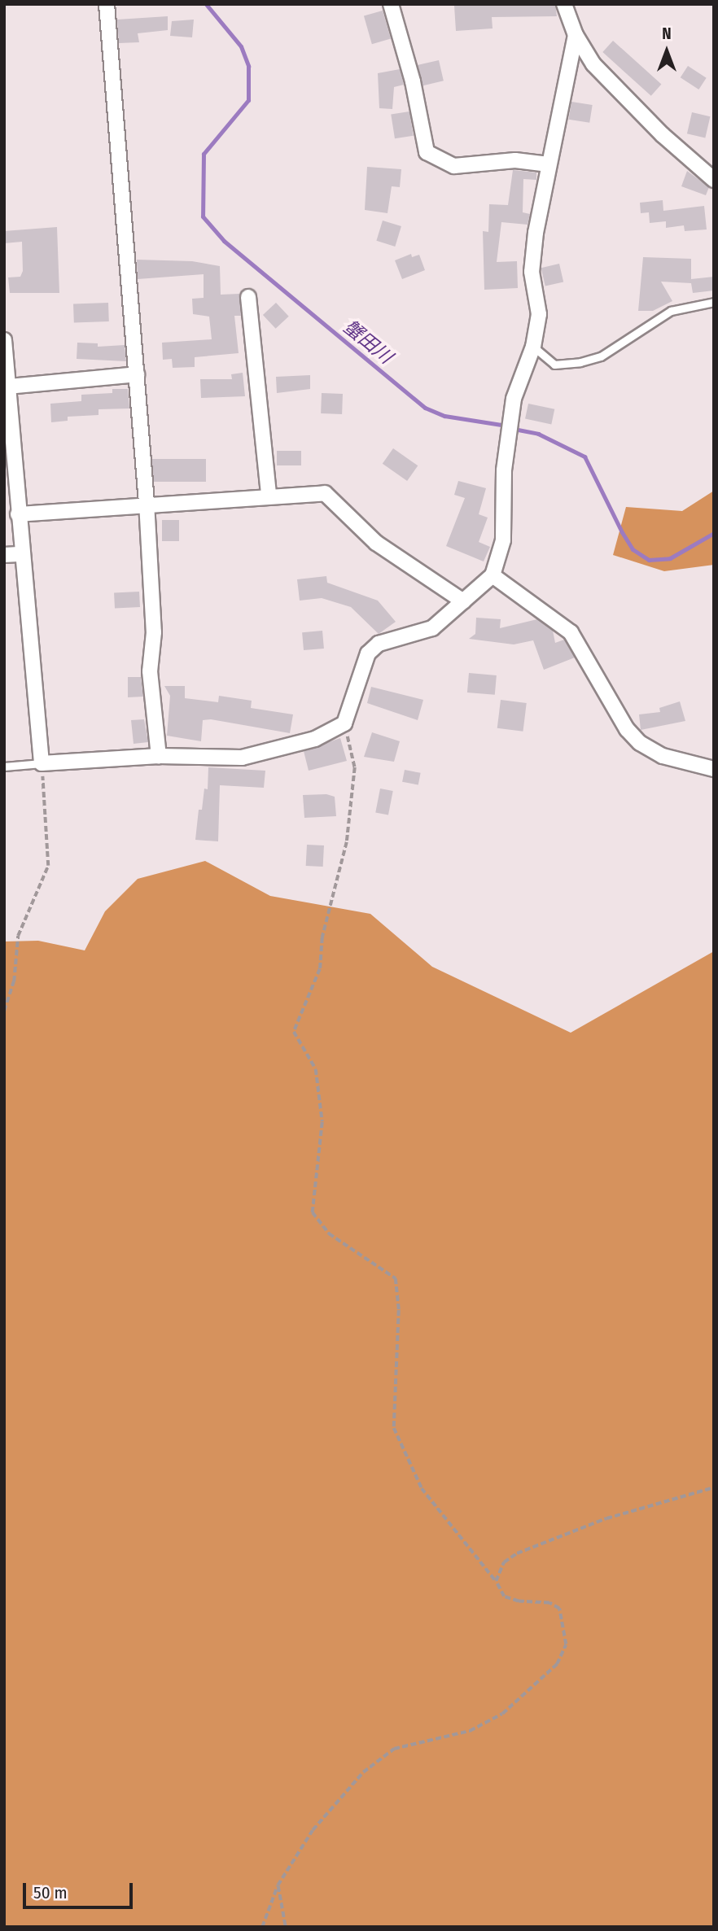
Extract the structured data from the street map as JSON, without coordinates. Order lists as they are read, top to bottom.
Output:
{
  "water": ["蟹田川"],
  "scale_bar": "50 m",
  "north": "top"
}
